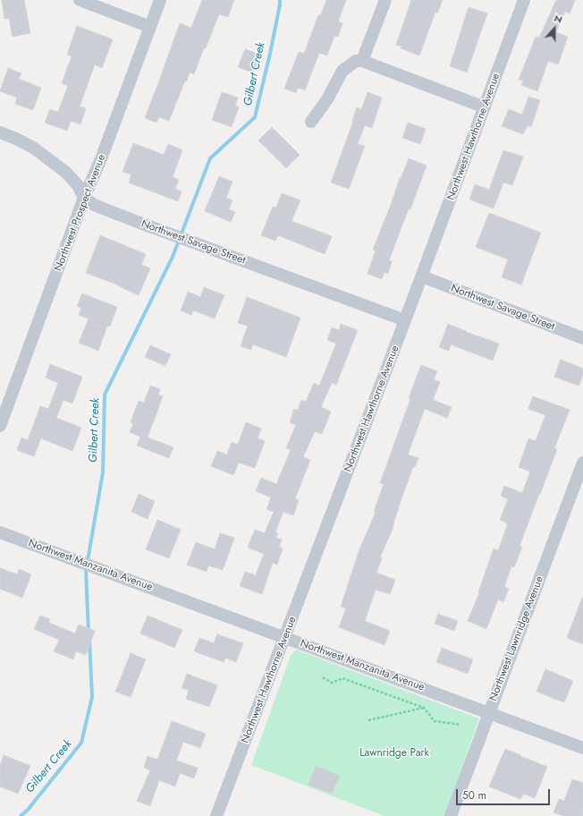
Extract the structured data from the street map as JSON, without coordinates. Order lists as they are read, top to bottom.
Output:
{
  "streets": {
    "street": [
      "Northwest Hawthorne Avenue",
      "Northwest Prospect Avenue",
      "Northwest Savage Street",
      "Northwest Manzanita Avenue",
      "Northwest Lawnridge Avenue"
    ]
  },
  "crossings": [
    ["Northwest Hawthorne Avenue", "Northwest Savage Street"],
    ["Northwest Hawthorne Avenue", "Northwest Manzanita Avenue"],
    ["Northwest Prospect Avenue", "Northwest Savage Street"],
    ["Northwest Manzanita Avenue", "Northwest Lawnridge Avenue"]
  ],
  "water": ["Gilbert Creek"],
  "parks": ["Lawnridge Park"],
  "scale_bar": "50 m",
  "north": "top"
}
